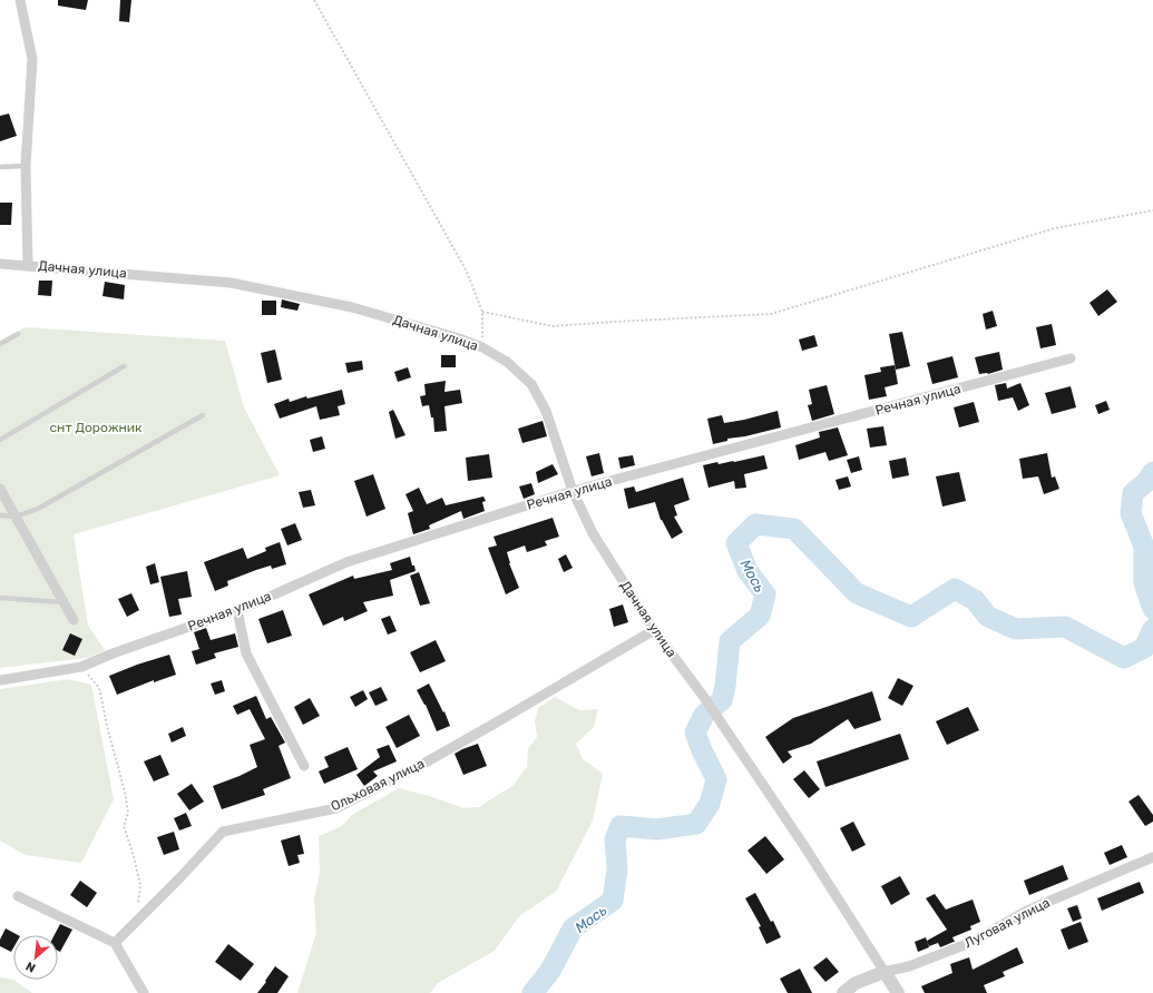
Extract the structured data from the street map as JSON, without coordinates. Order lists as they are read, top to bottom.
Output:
{
  "streets": {
    "street": [
      "Дачная улица",
      "Речная улица",
      "Ольховая улица",
      "Луговая улица"
    ]
  },
  "crossings": [
    ["Дачная улица", "Речная улица"],
    ["Дачная улица", "Ольховая улица"],
    ["Дачная улица", "Луговая улица"]
  ],
  "water": ["Мось"],
  "parks": ["снт Дорожник"],
  "north": "bottom left"
}
